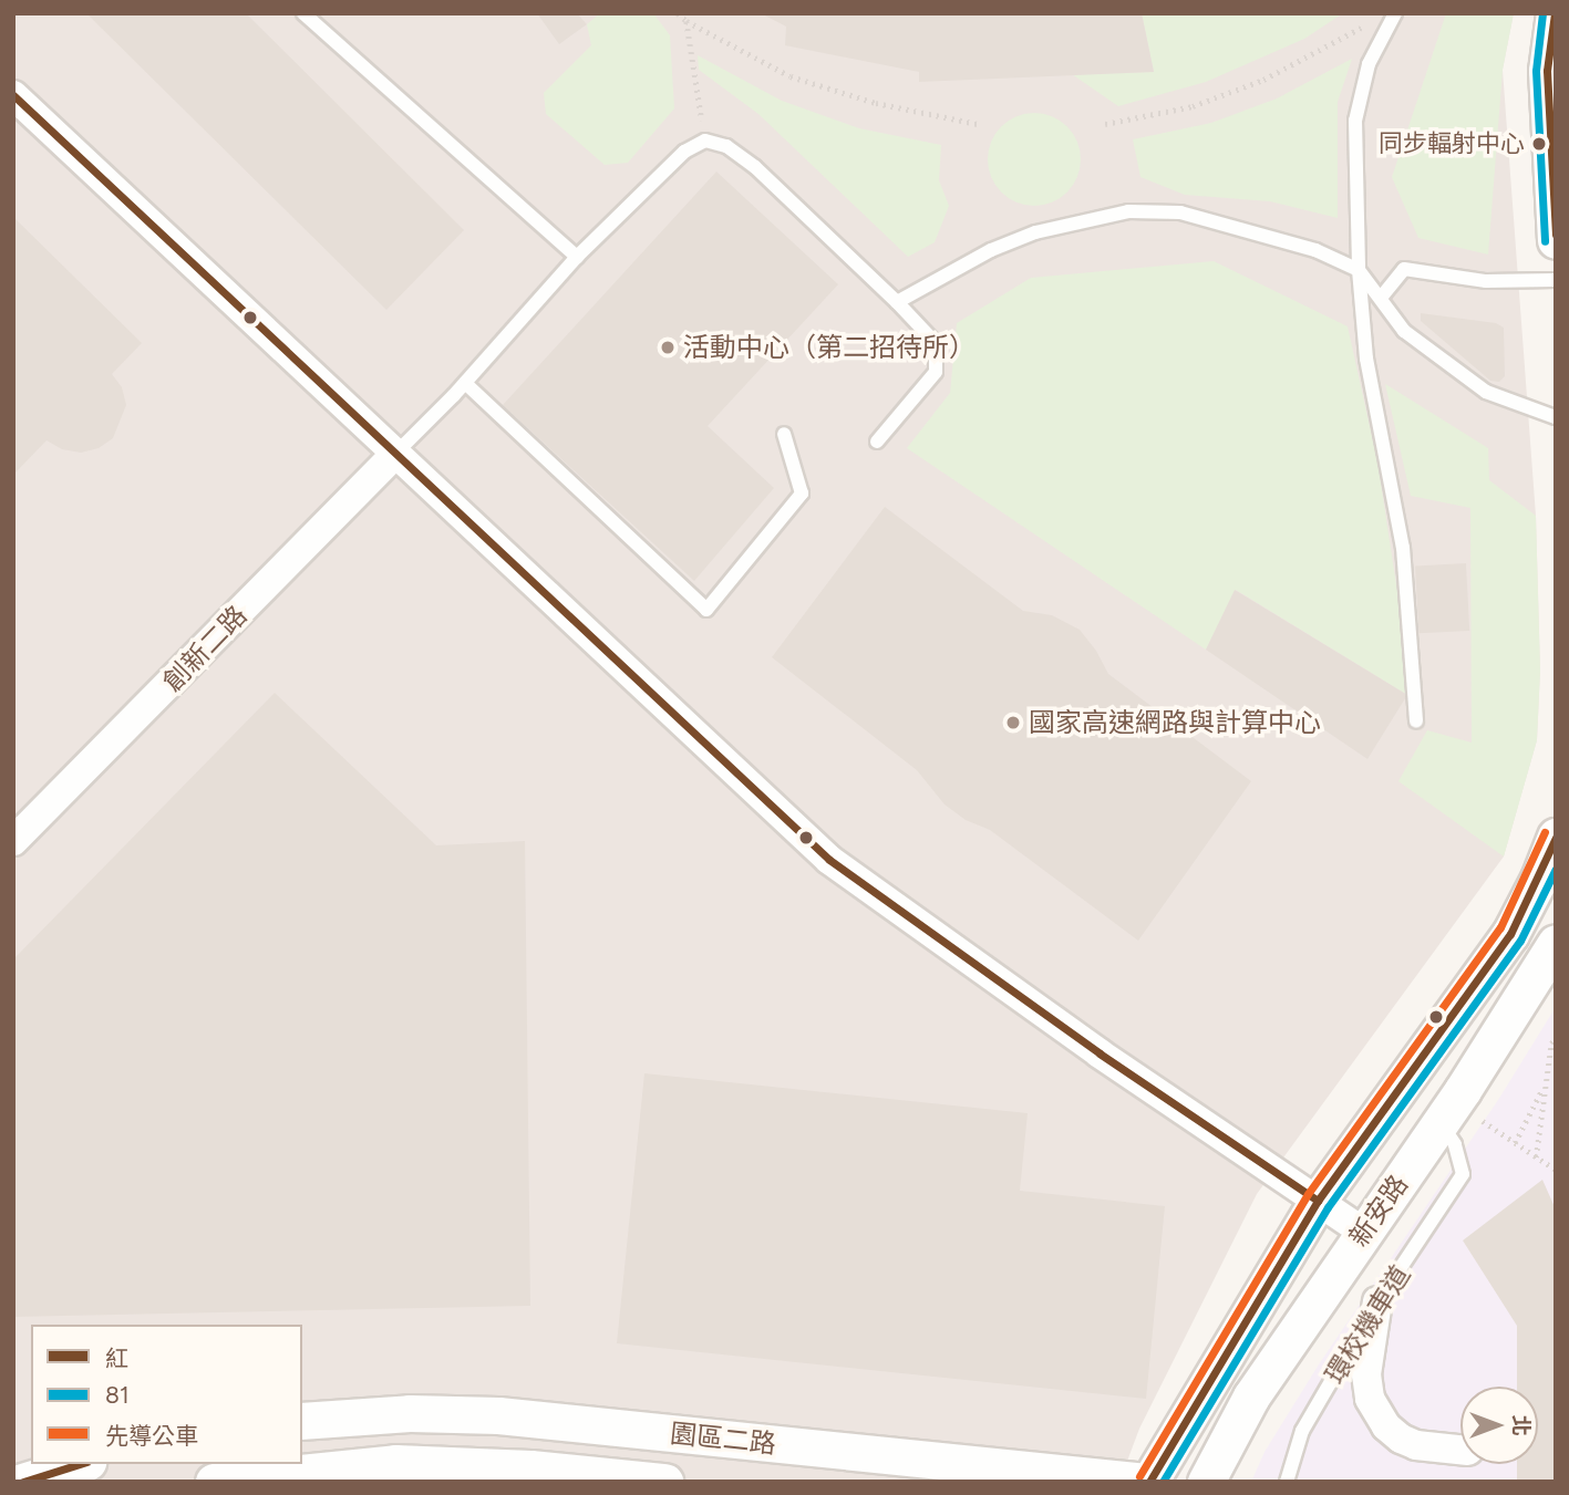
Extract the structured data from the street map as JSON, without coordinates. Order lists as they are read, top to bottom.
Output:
{
  "streets": {
    "street": ["創新二路", "新安路", "園區二路"],
    "lane": ["環校機車道"]
  },
  "crossings": [
    ["新安路", "環校機車道"],
    ["新安路", "園區二路"]
  ],
  "places": ["同步輻射中心", "活動中心（第二招待所）", "國家高速網路與計算中心"],
  "lines": ["transit line 紅", "transit line 81", "transit line 先導公車"],
  "legend": ["紅", "81", "先導公車"],
  "north": "right"
}
